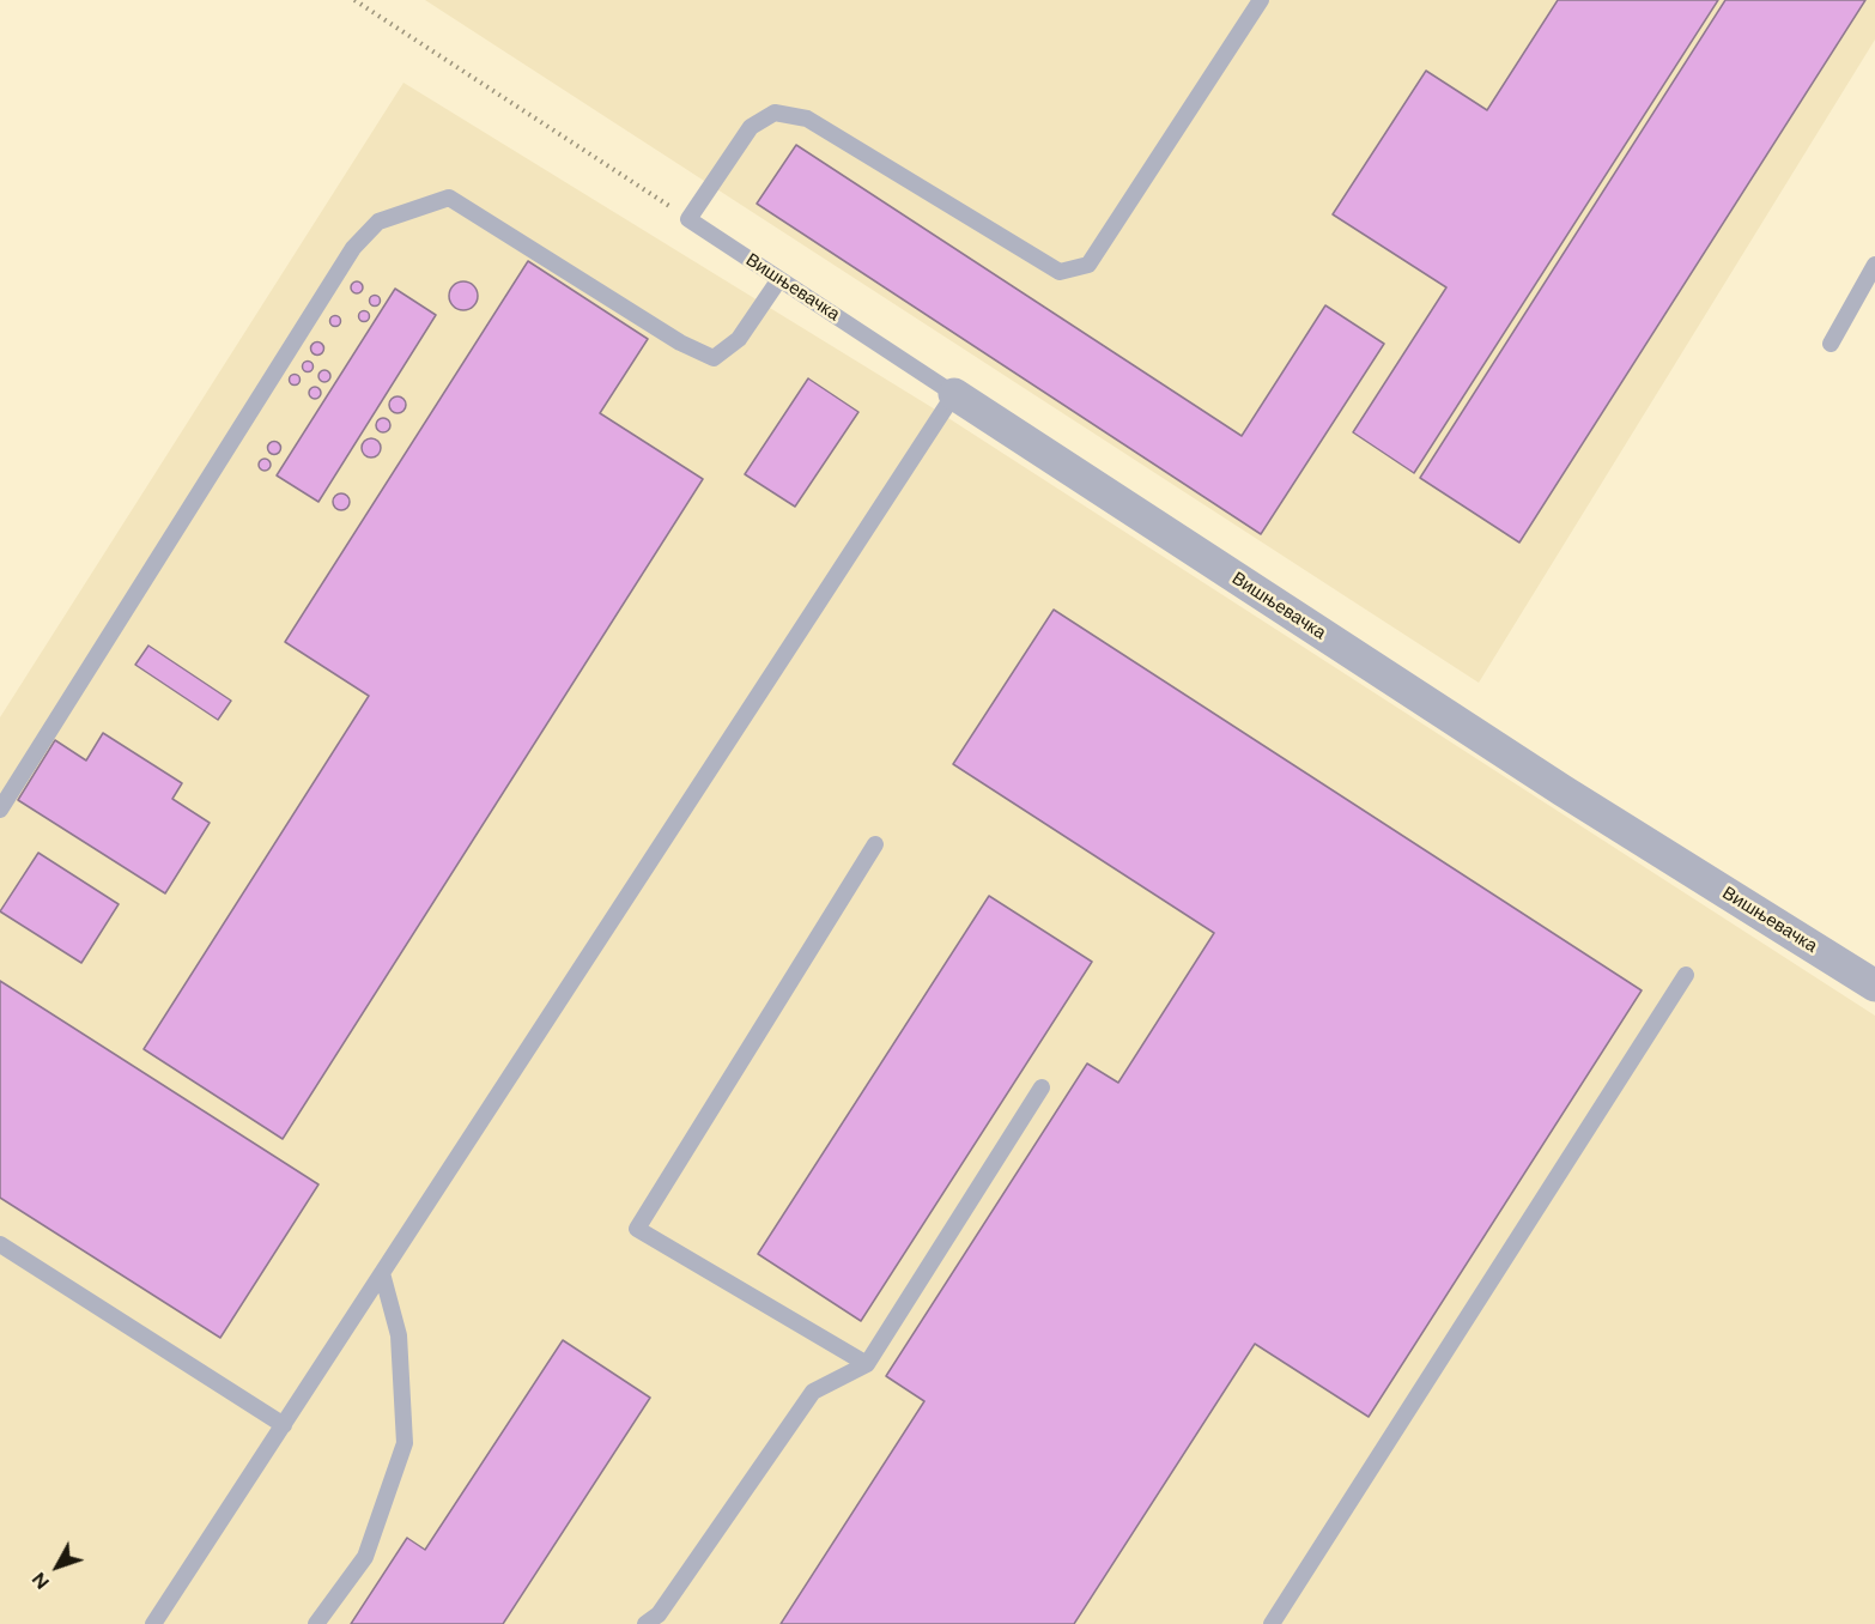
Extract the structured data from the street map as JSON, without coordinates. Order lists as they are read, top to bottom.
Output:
{
  "streets": {
    "street": ["Вишњевачка"]
  },
  "north": "bottom left"
}
